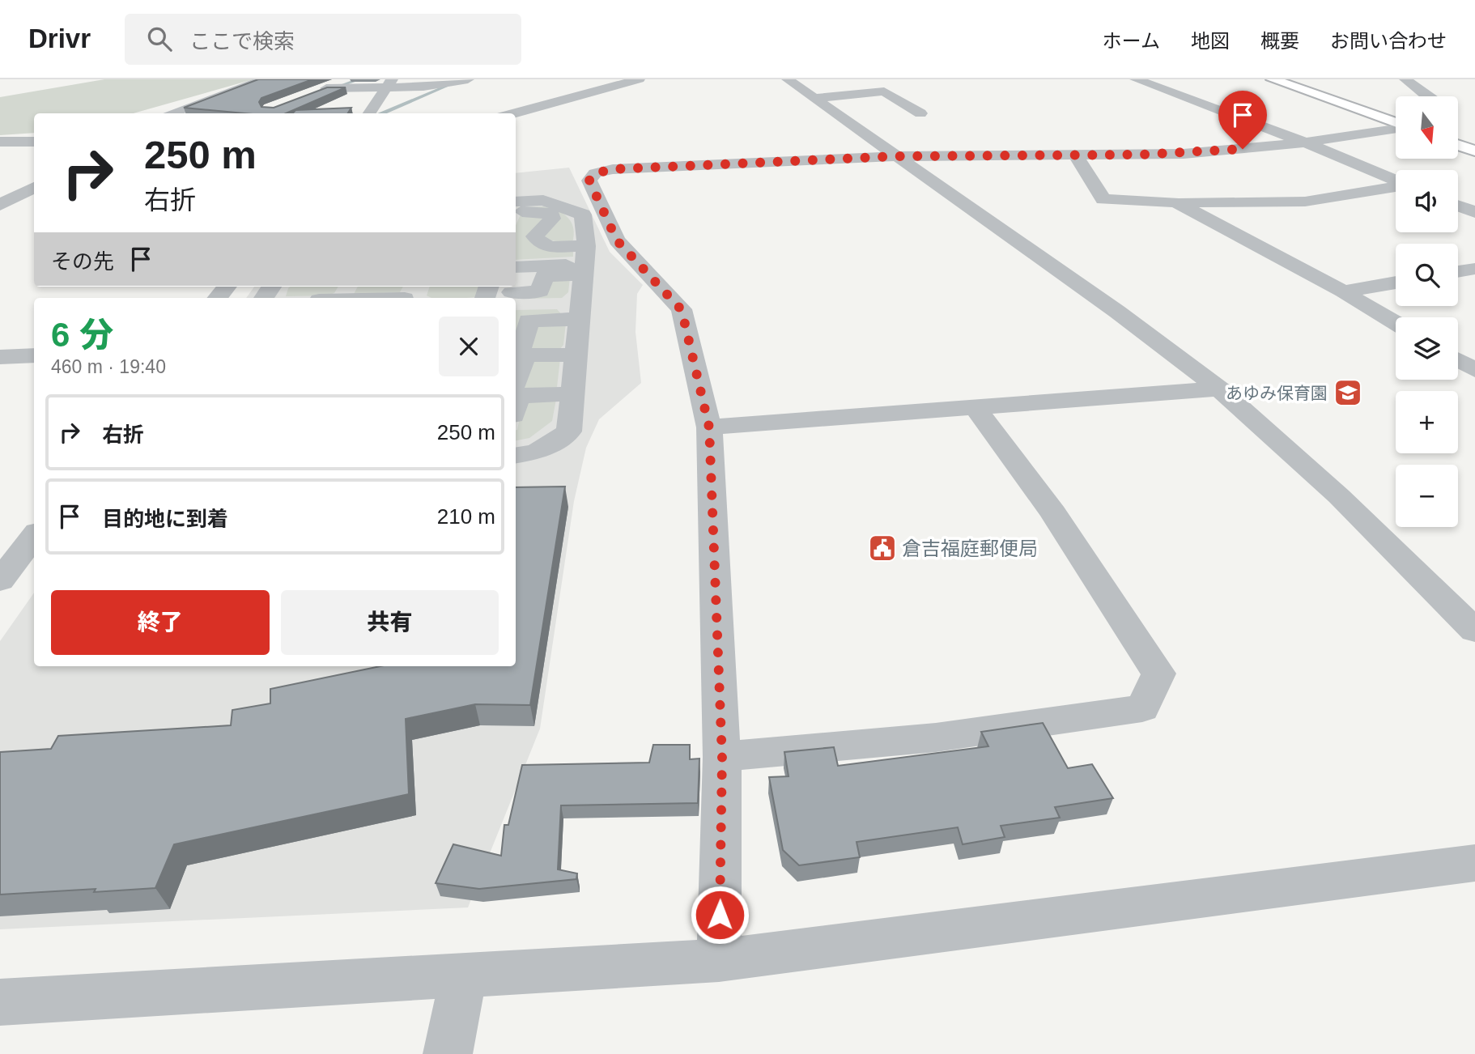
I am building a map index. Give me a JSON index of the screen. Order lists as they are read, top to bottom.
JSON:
{
  "places": {
    "school or university": ["あゆみ保育園"],
    "public building": ["倉吉福庭郵便局"]
  },
  "north": "bottom",
  "page": {
    "header": "Drivr",
    "search": "ここで検索",
    "nav": [
      "ホーム",
      "地図",
      "概要",
      "お問い合わせ"
    ],
    "map_buttons": ["+", "−"],
    "turn": ["250 m", "右折"],
    "then": "その先",
    "heading": ["6 分", "460 m · 19:40"],
    "list": [
      {
        "name": "右折",
        "value": "250 m"
      },
      {
        "name": "目的地に到着",
        "value": "210 m"
      }
    ],
    "buttons": ["終了", "共有"]
  }
}
